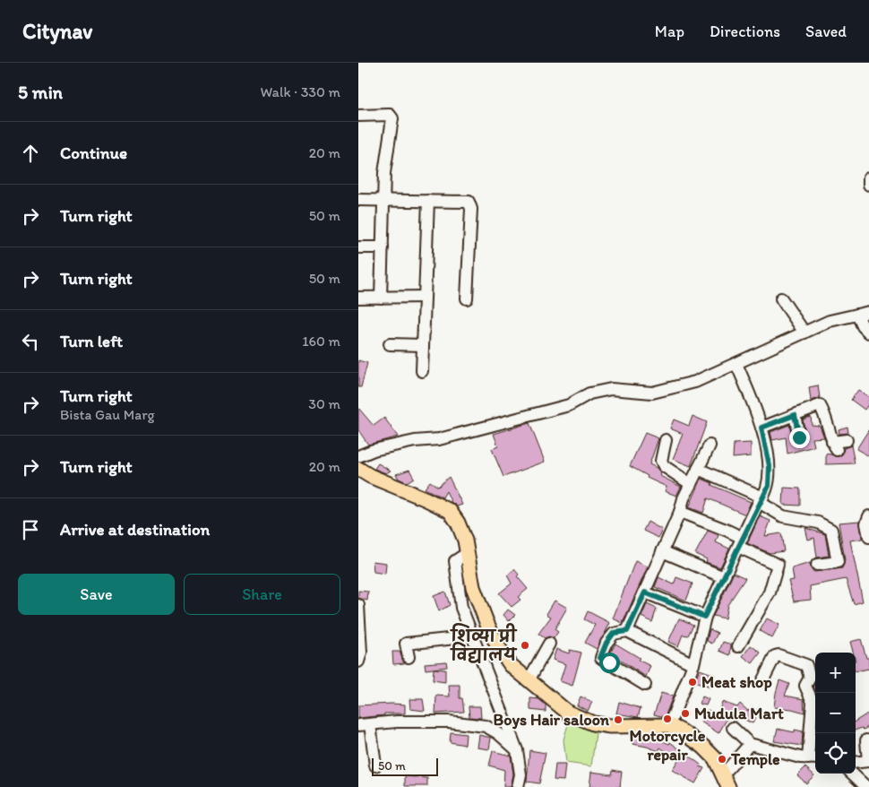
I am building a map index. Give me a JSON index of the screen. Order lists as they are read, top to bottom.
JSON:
{
  "places": [
    "शिव्या प्री विद्यालय",
    "Meat shop",
    "Mudula Mart",
    "Motorcycle repair",
    "Boys Hair saloon",
    "Temple"
  ],
  "scale_bar": "50 m",
  "page": {
    "header": "Citynav",
    "nav": ["Map", "Directions", "Saved"],
    "heading": ["5 min", "Walk · 330 m"],
    "list": [
      ["Continue", "20 m"],
      ["Turn right", "50 m"],
      ["Turn right", "50 m"],
      ["Turn left", "160 m"],
      ["Turn right", "Bista Gau Marg", "30 m"],
      ["Turn right", "20 m"],
      "Arrive at destination"
    ],
    "buttons": ["Save", "Share"],
    "map_buttons": ["+", "−"],
    "scale": "50 m"
  }
}
